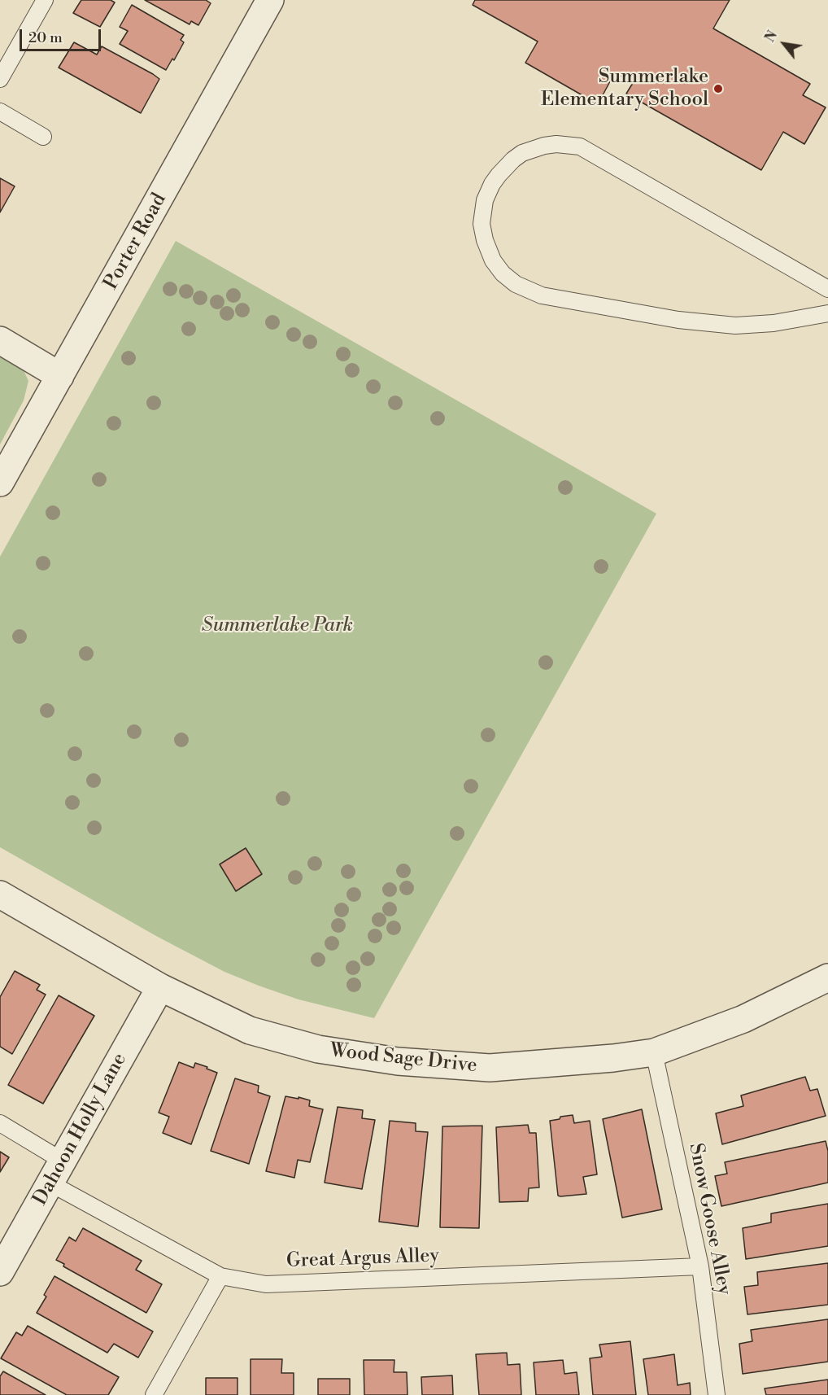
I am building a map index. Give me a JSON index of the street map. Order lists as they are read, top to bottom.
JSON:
{
  "streets": {
    "street": ["Porter Road", "Wood Sage Drive", "Dahoon Holly Lane"],
    "lane": ["Snow Goose Alley", "Great Argus Alley"]
  },
  "crossings": [
    ["Wood Sage Drive", "Dahoon Holly Lane"],
    ["Wood Sage Drive", "Snow Goose Alley"],
    ["Dahoon Holly Lane", "Great Argus Alley"],
    ["Snow Goose Alley", "Great Argus Alley"]
  ],
  "parks": ["Summerlake Park"],
  "places": ["Summerlake Elementary School"],
  "scale_bar": "20 m",
  "north": "top left"
}
